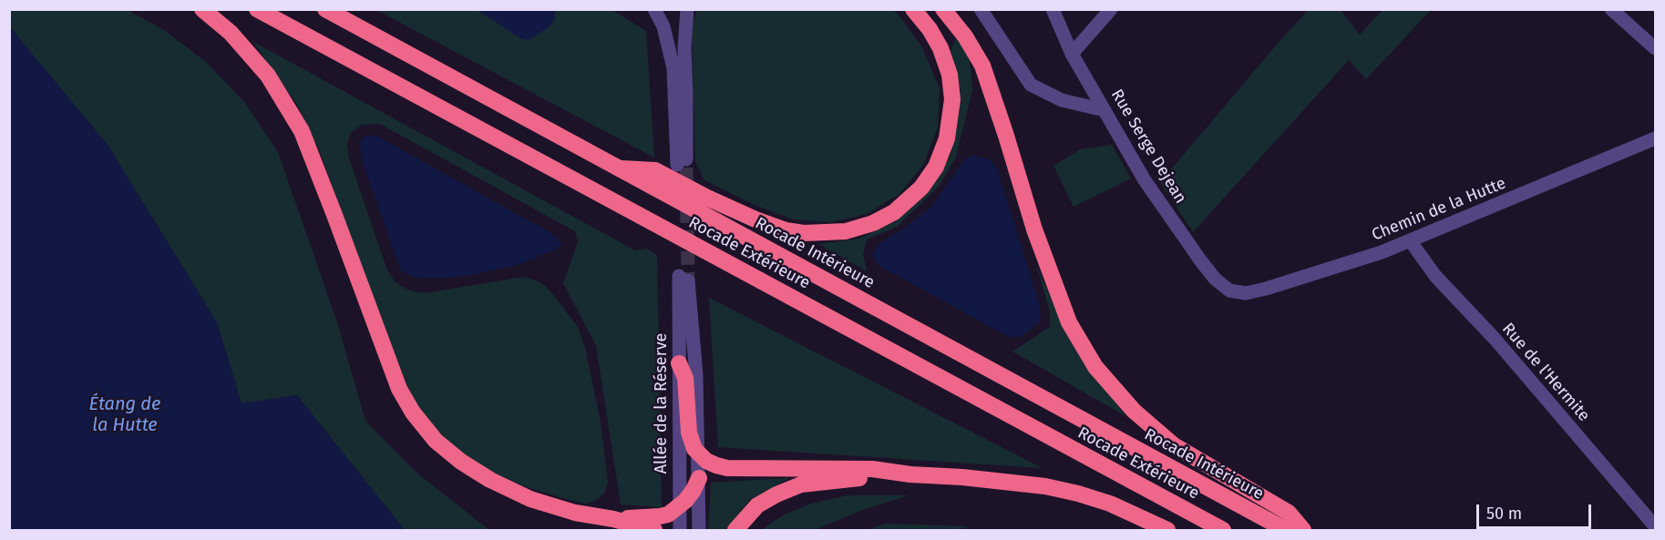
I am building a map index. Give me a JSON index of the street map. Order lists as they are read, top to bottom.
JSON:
{
  "streets": {
    "highway": ["Rocade Extérieure", "Rocade Intérieure"],
    "street": [
      "Rue Serge Dejean",
      "Chemin de la Hutte",
      "Rue de l'Hermite",
      "Allée de la Réserve"
    ]
  },
  "crossings": [
    ["Rue Serge Dejean", "Chemin de la Hutte"],
    ["Chemin de la Hutte", "Rue de l'Hermite"]
  ],
  "water": ["Étang de la Hutte"],
  "scale_bar": "50 m"
}
